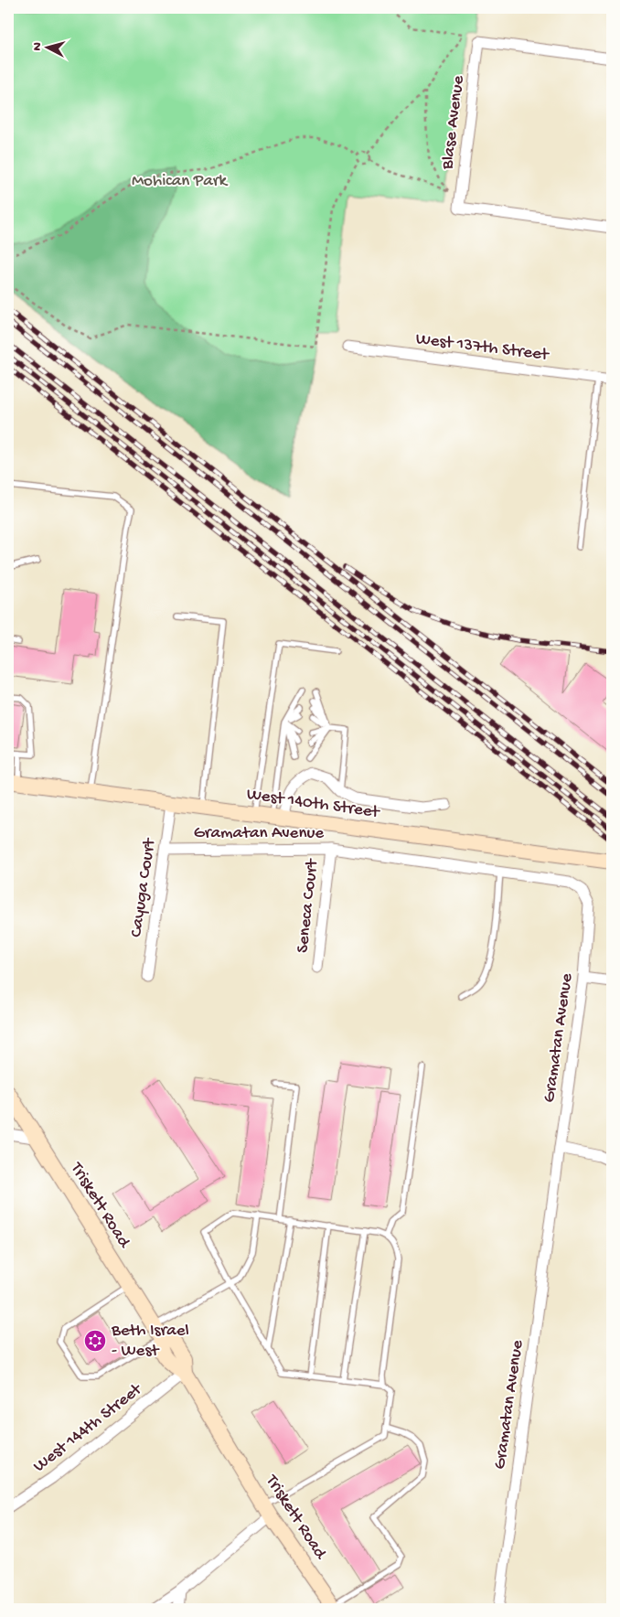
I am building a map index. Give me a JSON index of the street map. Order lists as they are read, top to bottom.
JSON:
{
  "streets": {
    "main road": ["West 140th Street", "Triskett Road"],
    "street": [
      "Blase Avenue",
      "West 137th Street",
      "Gramatan Avenue",
      "Cayuga Court",
      "Seneca Court",
      "West 144th Street"
    ]
  },
  "crossings": [
    ["West 140th Street", "Cayuga Court"],
    ["Gramatan Avenue", "Cayuga Court"],
    ["Gramatan Avenue", "Seneca Court"],
    ["Triskett Road", "West 144th Street"]
  ],
  "parks": ["Mohican Park"],
  "places": {
    "synagogue": ["Beth Israel - West"]
  },
  "north": "left"
}
